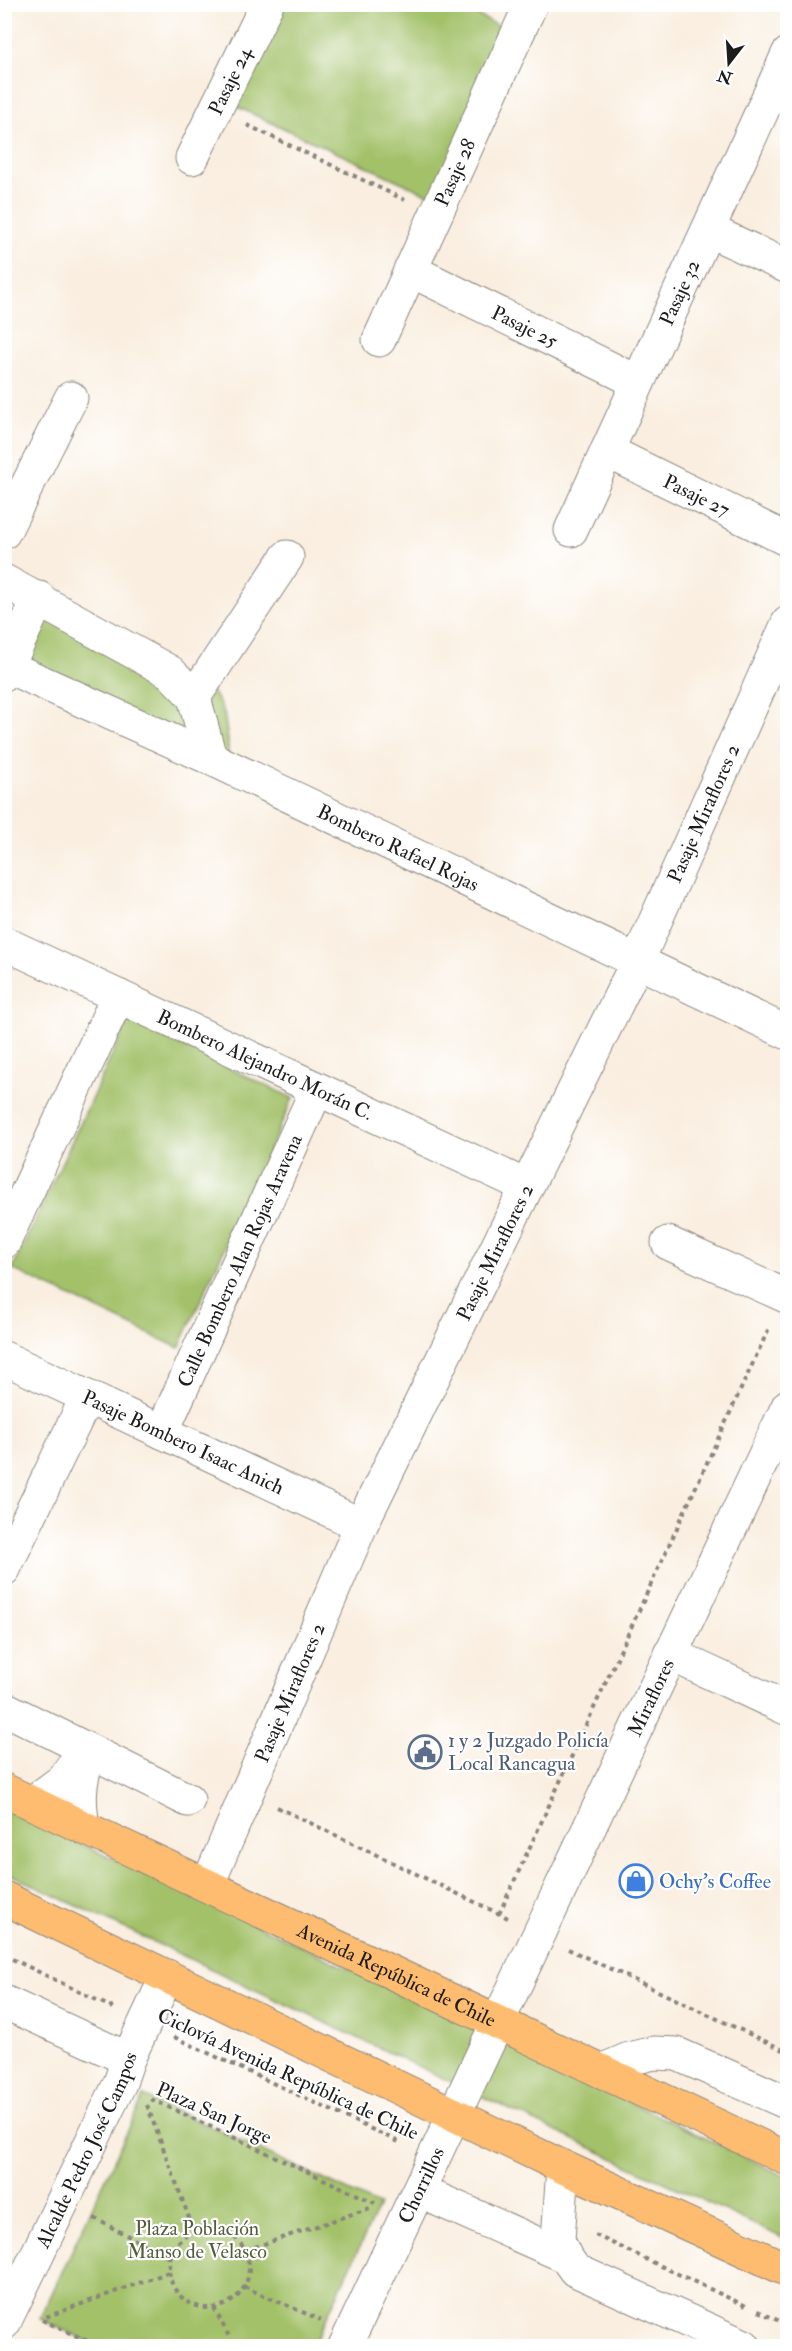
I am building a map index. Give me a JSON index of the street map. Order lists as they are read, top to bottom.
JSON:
{
  "streets": {
    "main road": ["Avenida República de Chile"],
    "street": [
      "Pasaje 24",
      "Pasaje 28",
      "Pasaje 32",
      "Pasaje 25",
      "Pasaje 27",
      "Pasaje Miraflores 2",
      "Bombero Rafael Rojas",
      "Bombero Alejandro Morán C.",
      "Calle Bombero Alan Rojas Aravena",
      "Pasaje Bombero Isaac Anich",
      "Miraflores",
      "Alcalde Pedro José Campos",
      "Chorrillos"
    ],
    "path": ["Ciclovía Avenida República de Chile", "Plaza San Jorge"]
  },
  "crossings": [
    ["Pasaje 28", "Pasaje 25"],
    ["Pasaje 32", "Pasaje 25"],
    ["Pasaje 32", "Pasaje 27"],
    ["Pasaje Miraflores 2", "Bombero Rafael Rojas"],
    ["Pasaje Miraflores 2", "Bombero Alejandro Morán C."],
    ["Pasaje Miraflores 2", "Pasaje Bombero Isaac Anich"],
    ["Pasaje Miraflores 2", "Avenida República de Chile"],
    ["Bombero Alejandro Morán C.", "Calle Bombero Alan Rojas Aravena"],
    ["Calle Bombero Alan Rojas Aravena", "Pasaje Bombero Isaac Anich"],
    ["Miraflores", "Avenida República de Chile"],
    ["Miraflores", "Chorrillos"],
    ["Avenida República de Chile", "Chorrillos"],
    ["Ciclovía Avenida República de Chile", "Alcalde Pedro José Campos"],
    ["Ciclovía Avenida República de Chile", "Chorrillos"]
  ],
  "parks": ["Plaza Población Manso de Velasco"],
  "places": {
    "public building": ["1 y 2 Juzgado Policía Local Rancagua"],
    "shop": ["Ochy's Coffee"]
  },
  "north": "bottom"
}
